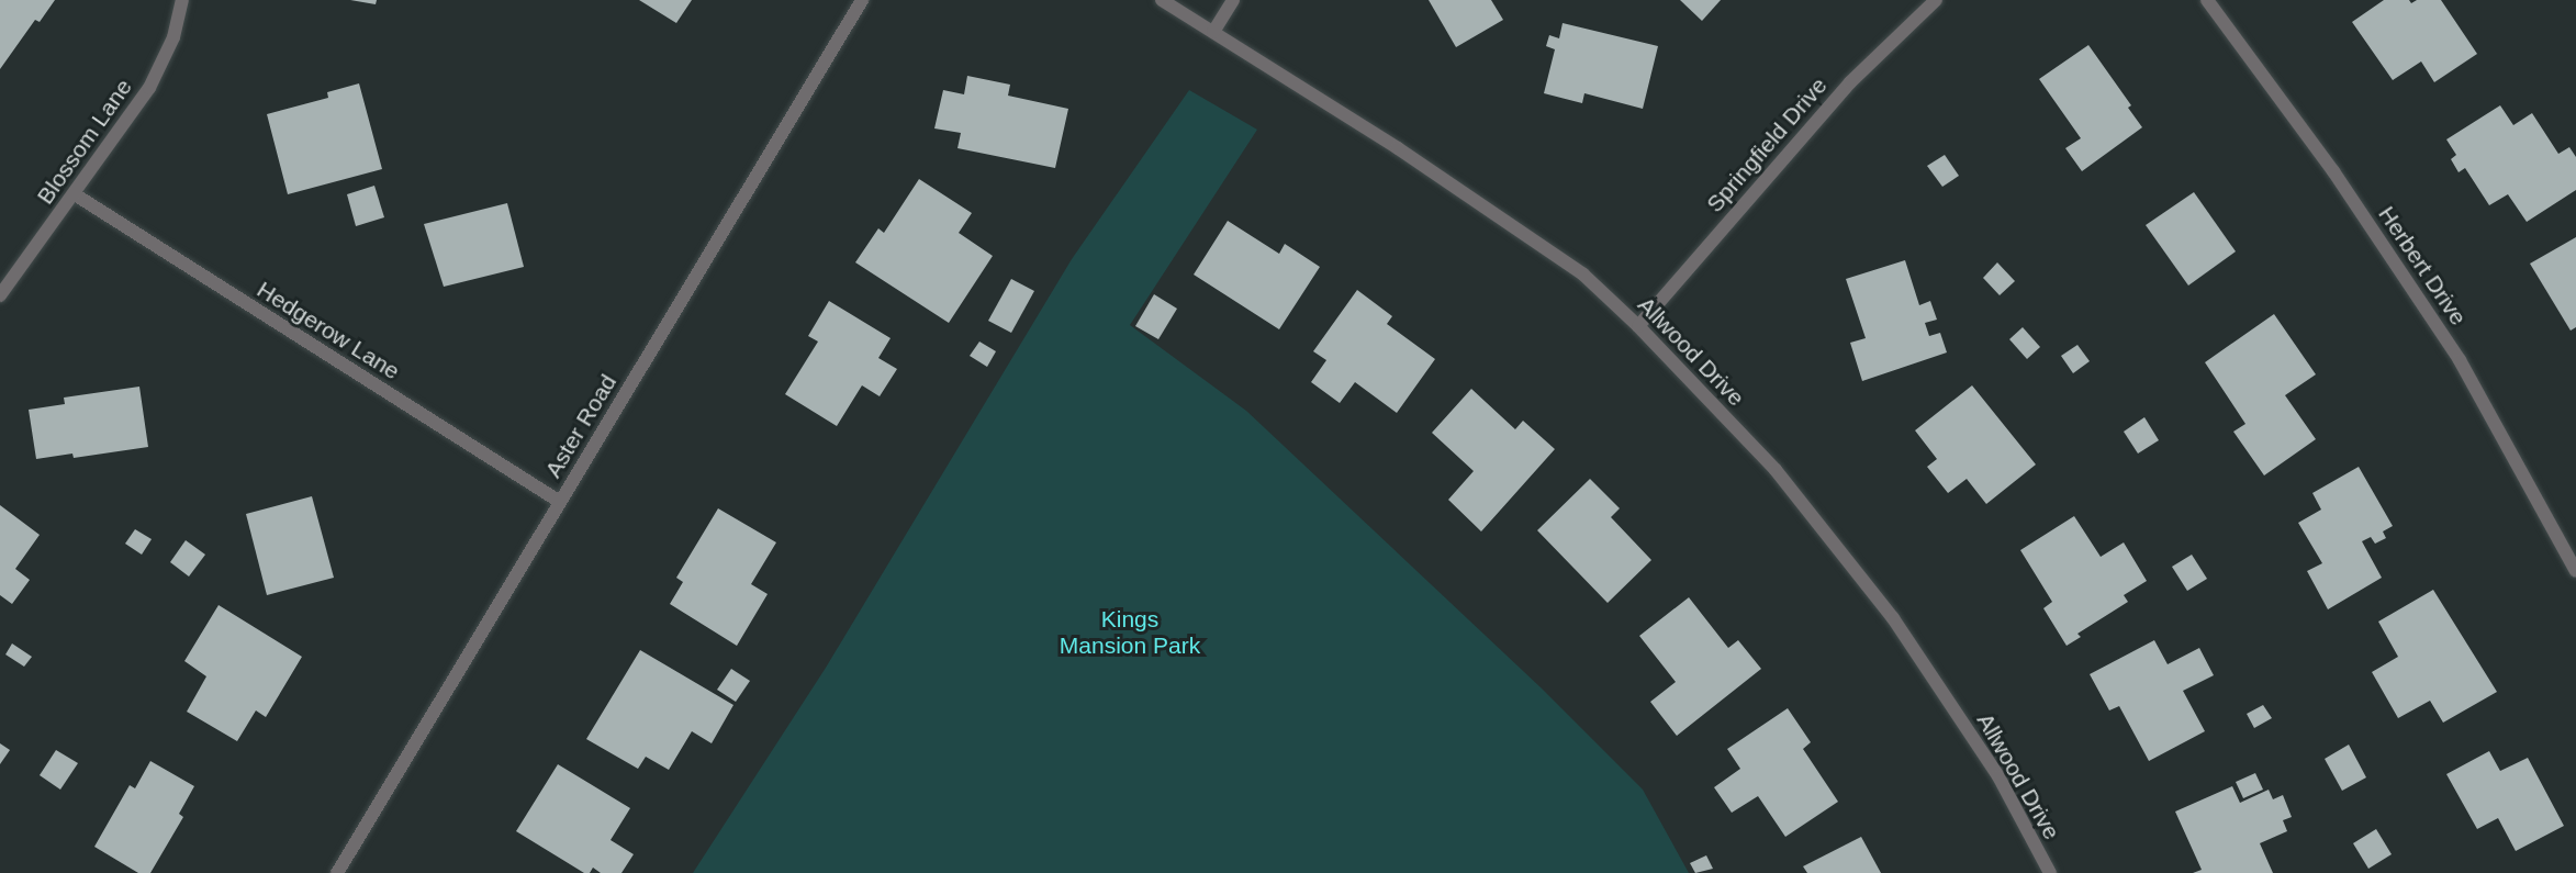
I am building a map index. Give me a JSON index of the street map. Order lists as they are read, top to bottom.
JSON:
{
  "streets": {
    "street": [
      "Blossom Lane",
      "Springfield Drive",
      "Herbert Drive",
      "Hedgerow Lane",
      "Allwood Drive",
      "Aster Road"
    ]
  },
  "crossings": [
    ["Blossom Lane", "Hedgerow Lane"],
    ["Springfield Drive", "Allwood Drive"],
    ["Hedgerow Lane", "Aster Road"]
  ],
  "parks": ["Kings Mansion Park"]
}
